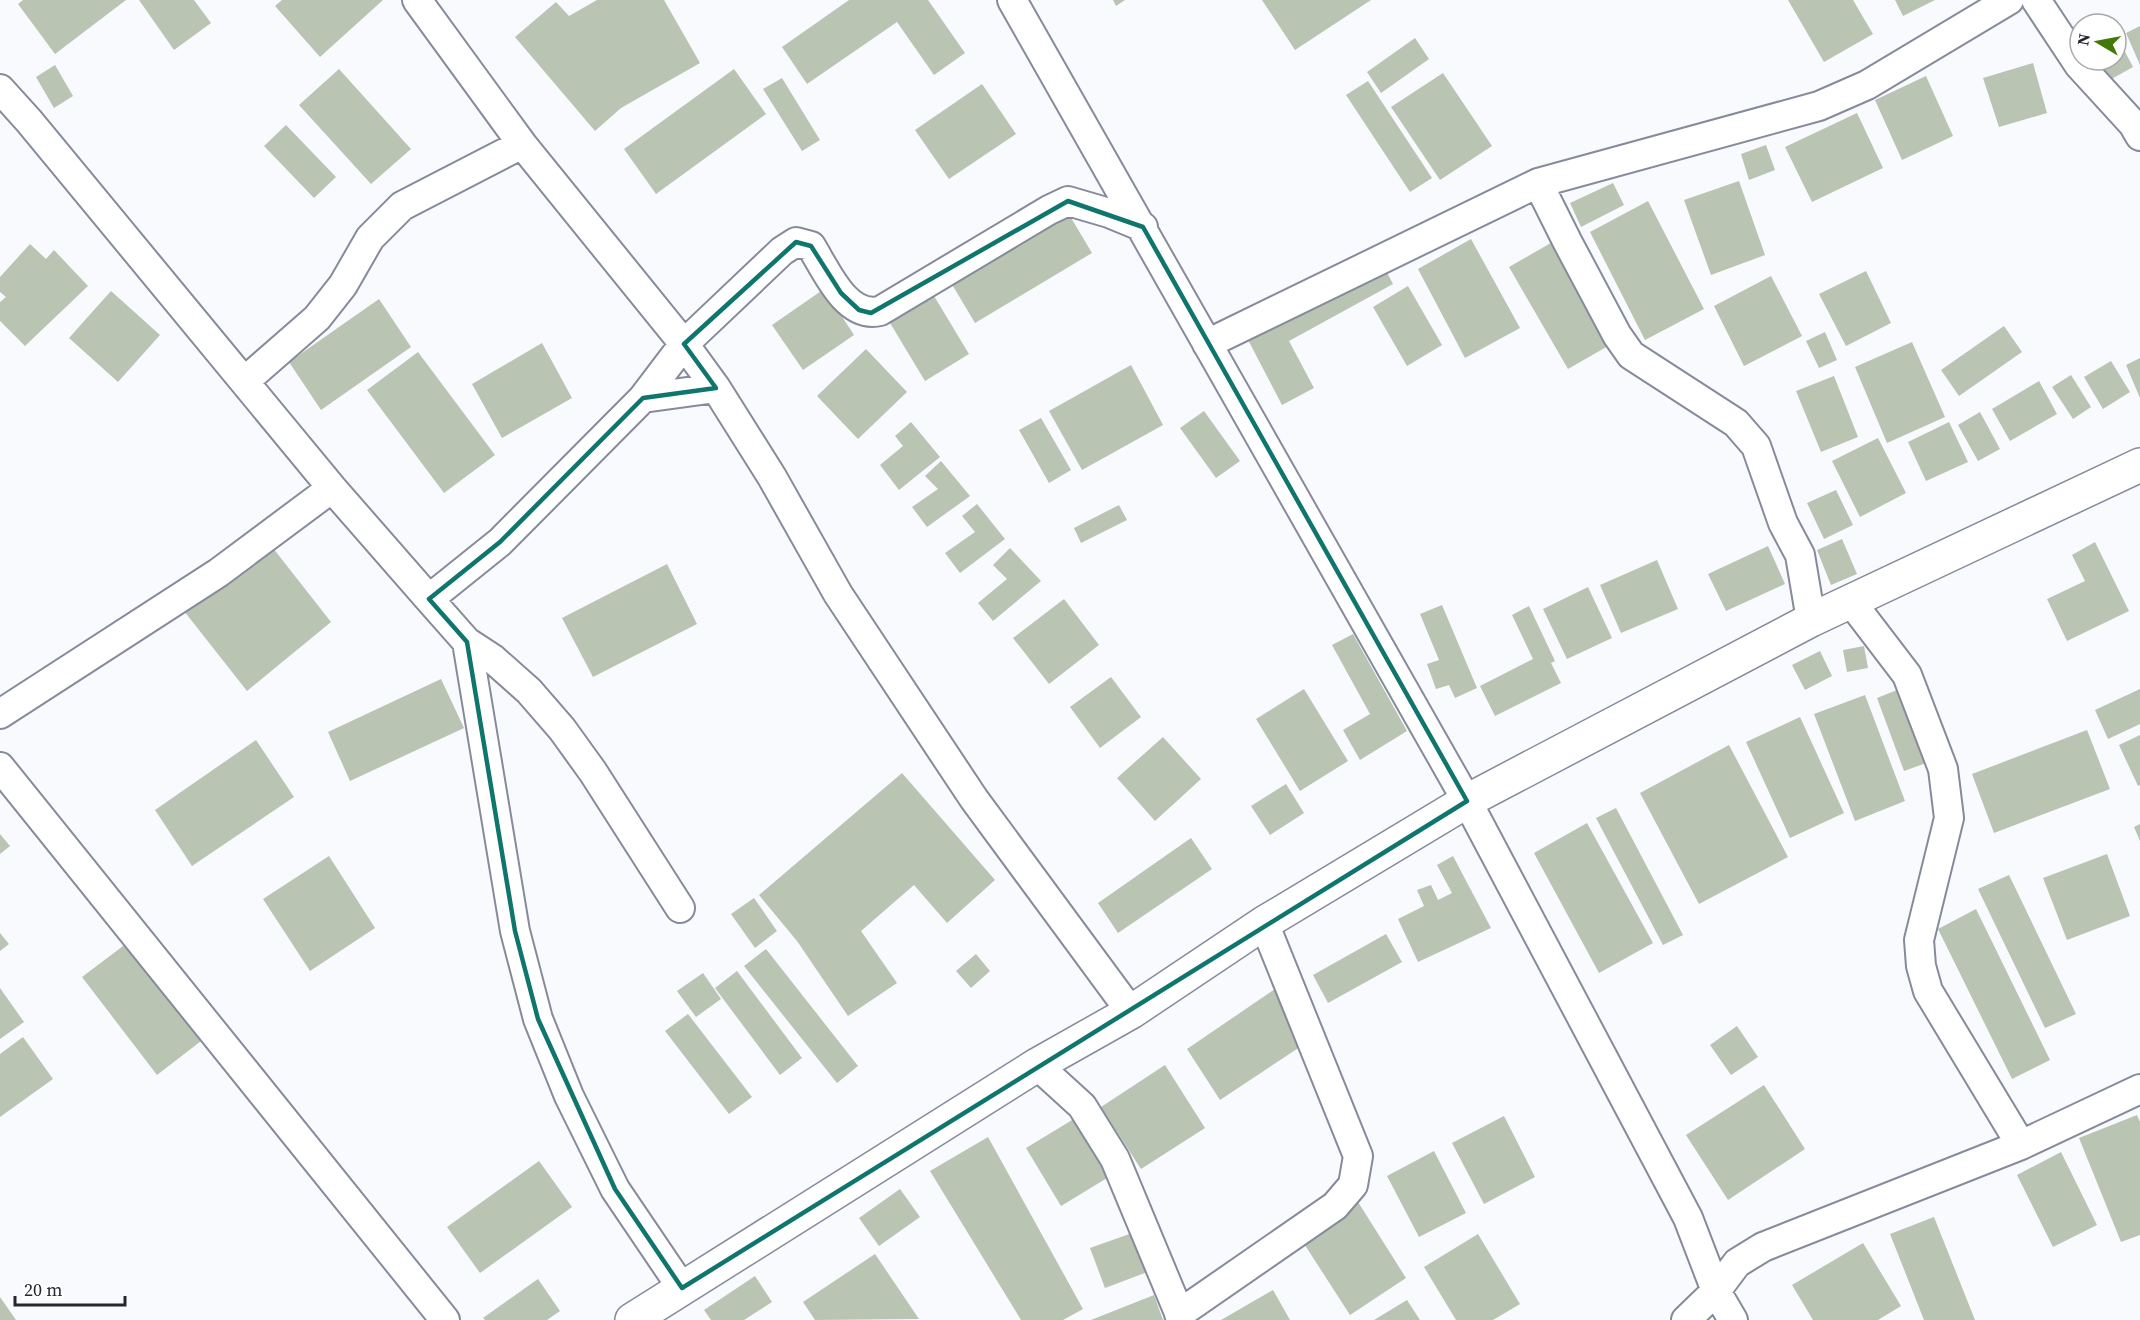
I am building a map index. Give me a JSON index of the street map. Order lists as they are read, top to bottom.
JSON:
{
  "scale_bar": "20 m",
  "north": "left"
}
